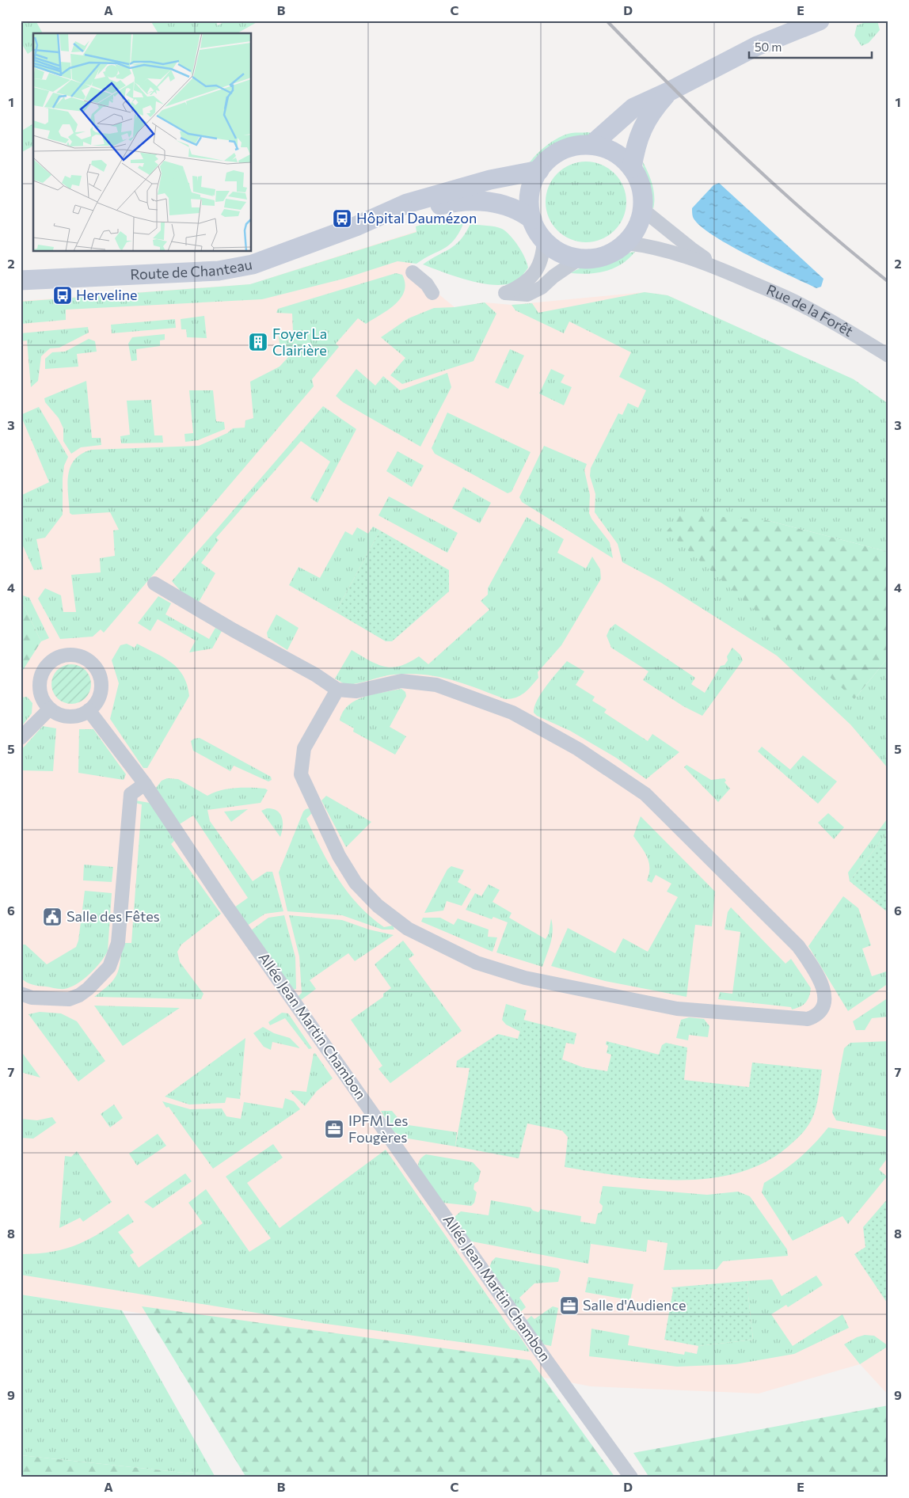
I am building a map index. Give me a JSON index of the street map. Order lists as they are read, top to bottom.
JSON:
{
  "streets": {
    "main road": ["Route de Chanteau"],
    "street": ["Rue de la Forêt", "Allée Jean Martin Chambon"]
  },
  "crossings": [
    ["Route de Chanteau", "Rue de la Forêt"]
  ],
  "places": {
    "bus stop": ["Hôpital Daumézon", "Herveline"],
    "building": ["Foyer La Clairière"],
    "public building": ["Salle des Fêtes"],
    "office": ["IPFM Les Fougères", "Salle d'Audience"]
  },
  "scale_bar": "50 m",
  "grid": {
    "columns": [
      "A",
      "B",
      "C",
      "D",
      "E"
    ],
    "rows": [
      "1",
      "2",
      "3",
      "4",
      "5",
      "6",
      "7",
      "8",
      "9"
    ]
  }
}
